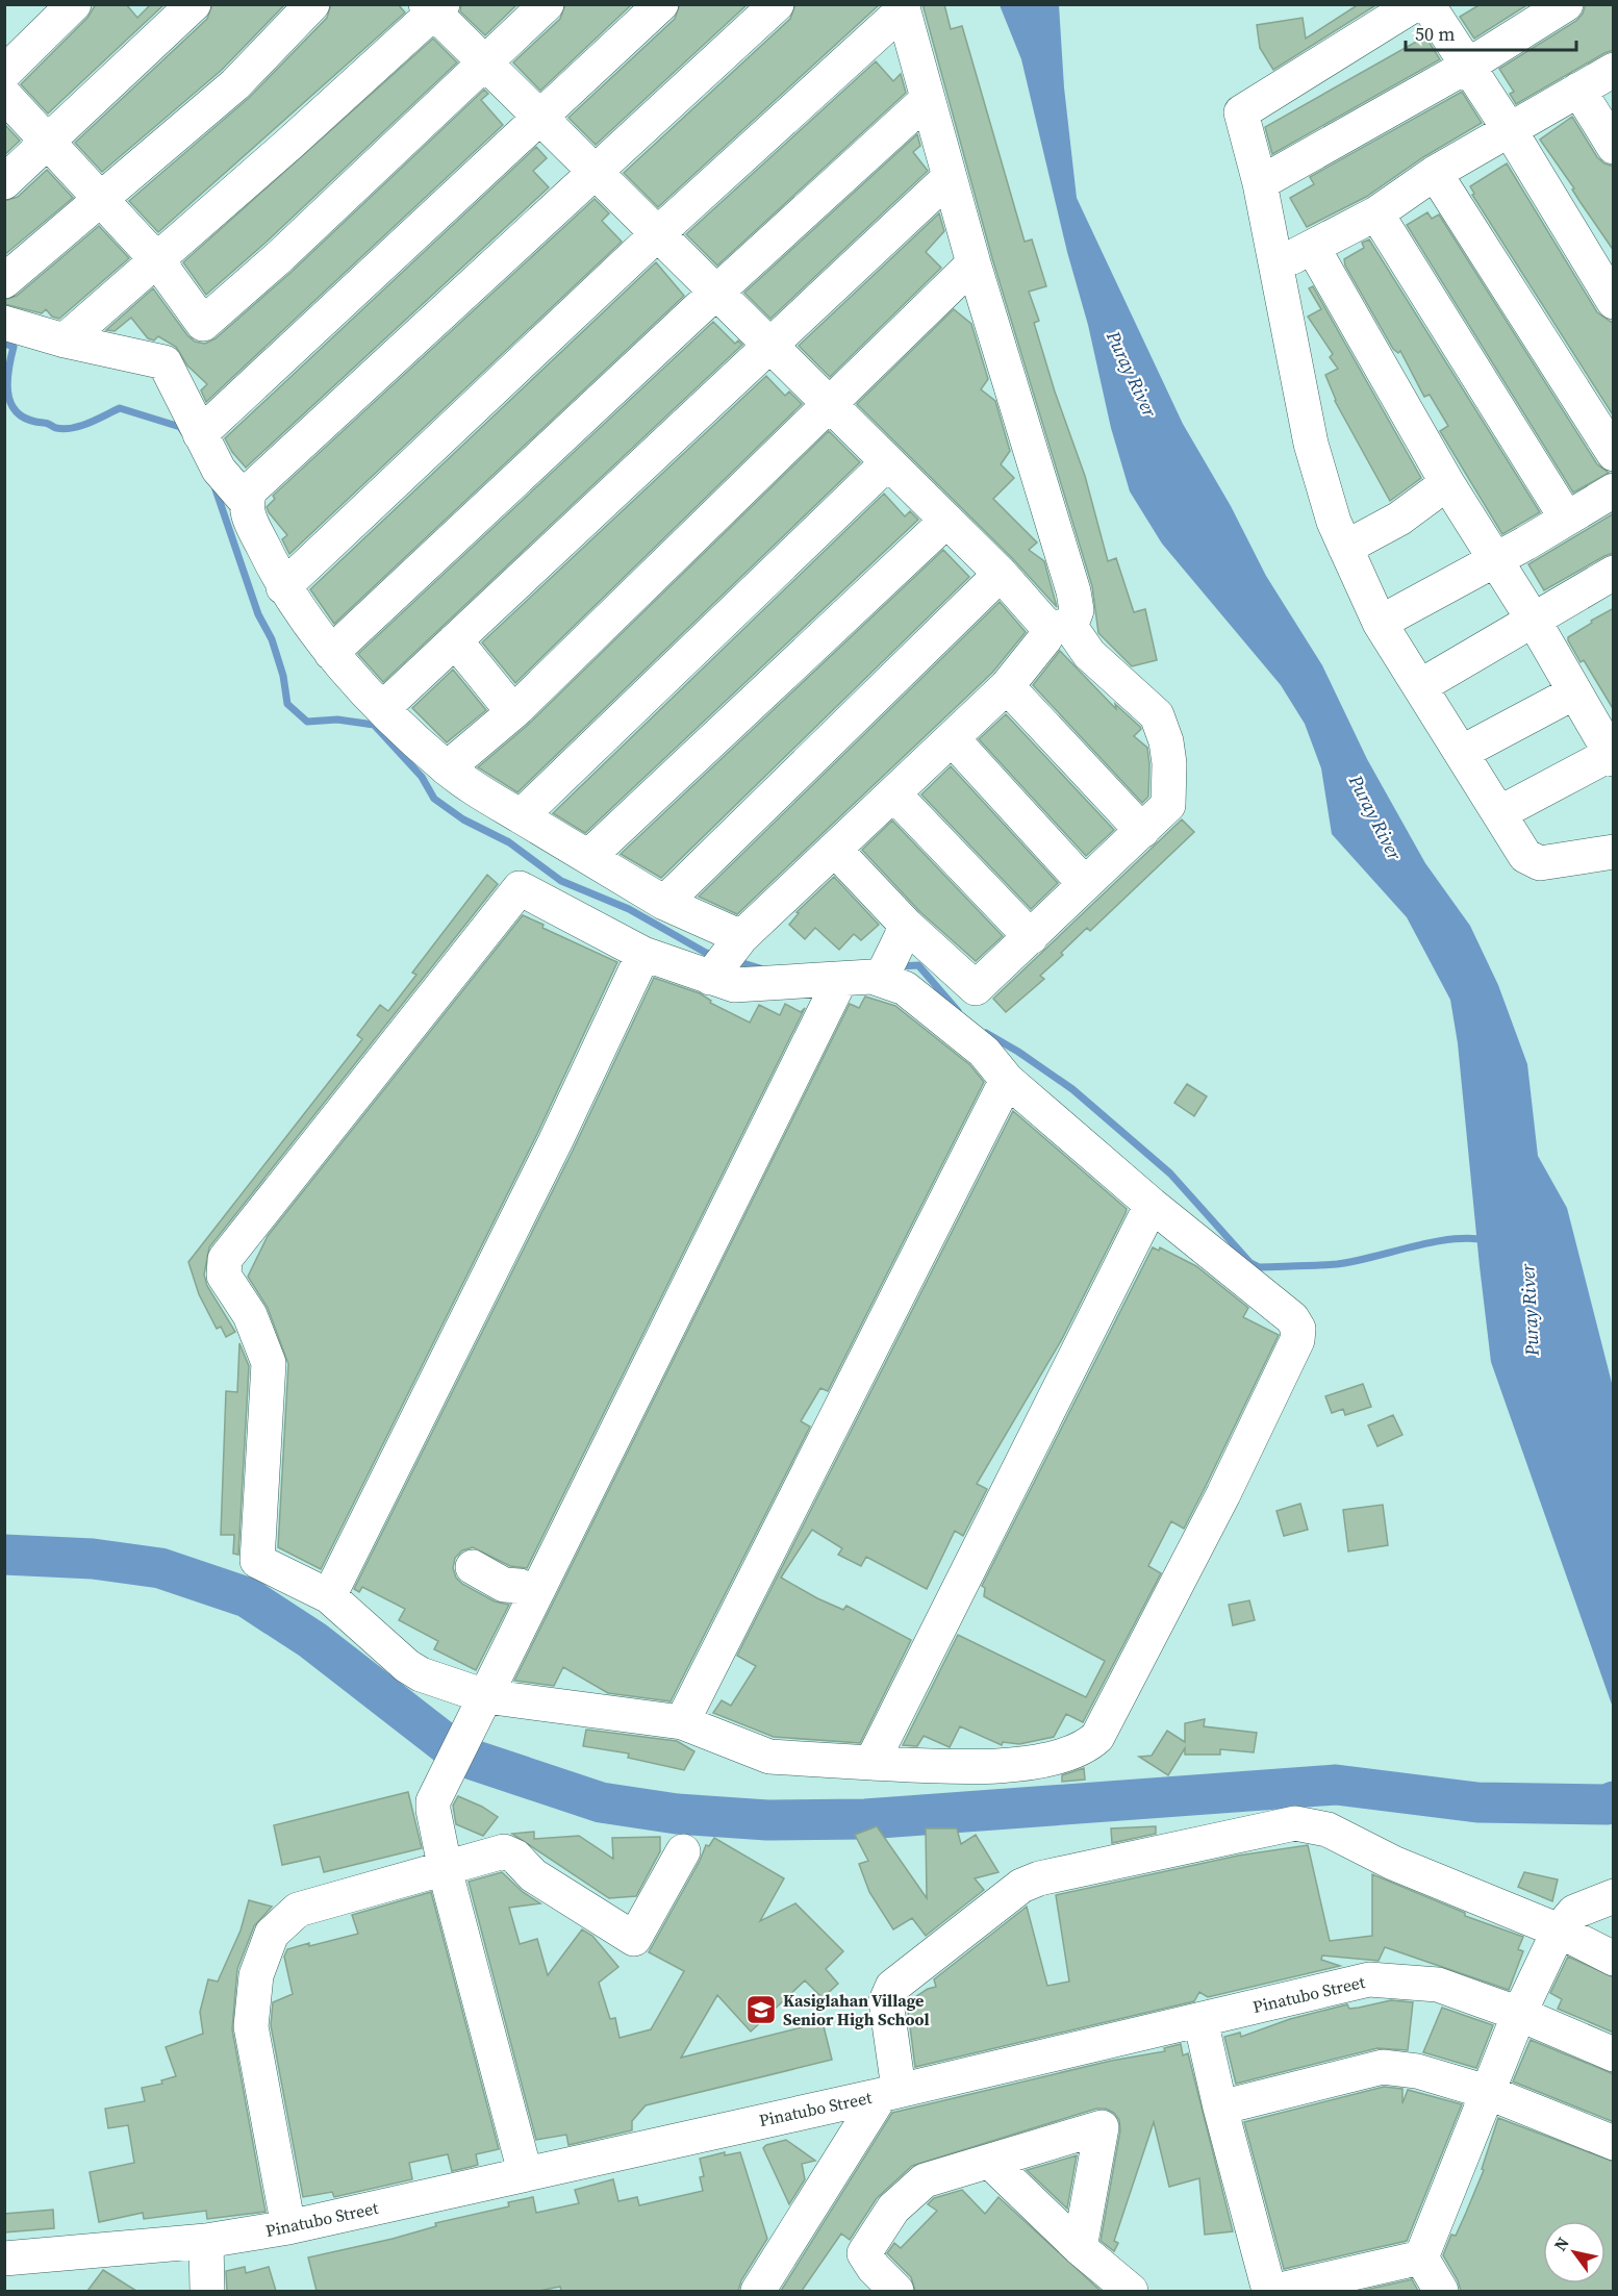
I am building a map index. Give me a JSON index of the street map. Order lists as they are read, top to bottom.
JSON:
{
  "streets": {
    "street": ["Pinatubo Street"]
  },
  "water": ["Puray River"],
  "places": {
    "school or university": ["Kasiglahan Village Senior High School"]
  },
  "scale_bar": "50 m",
  "north": "top left"
}
